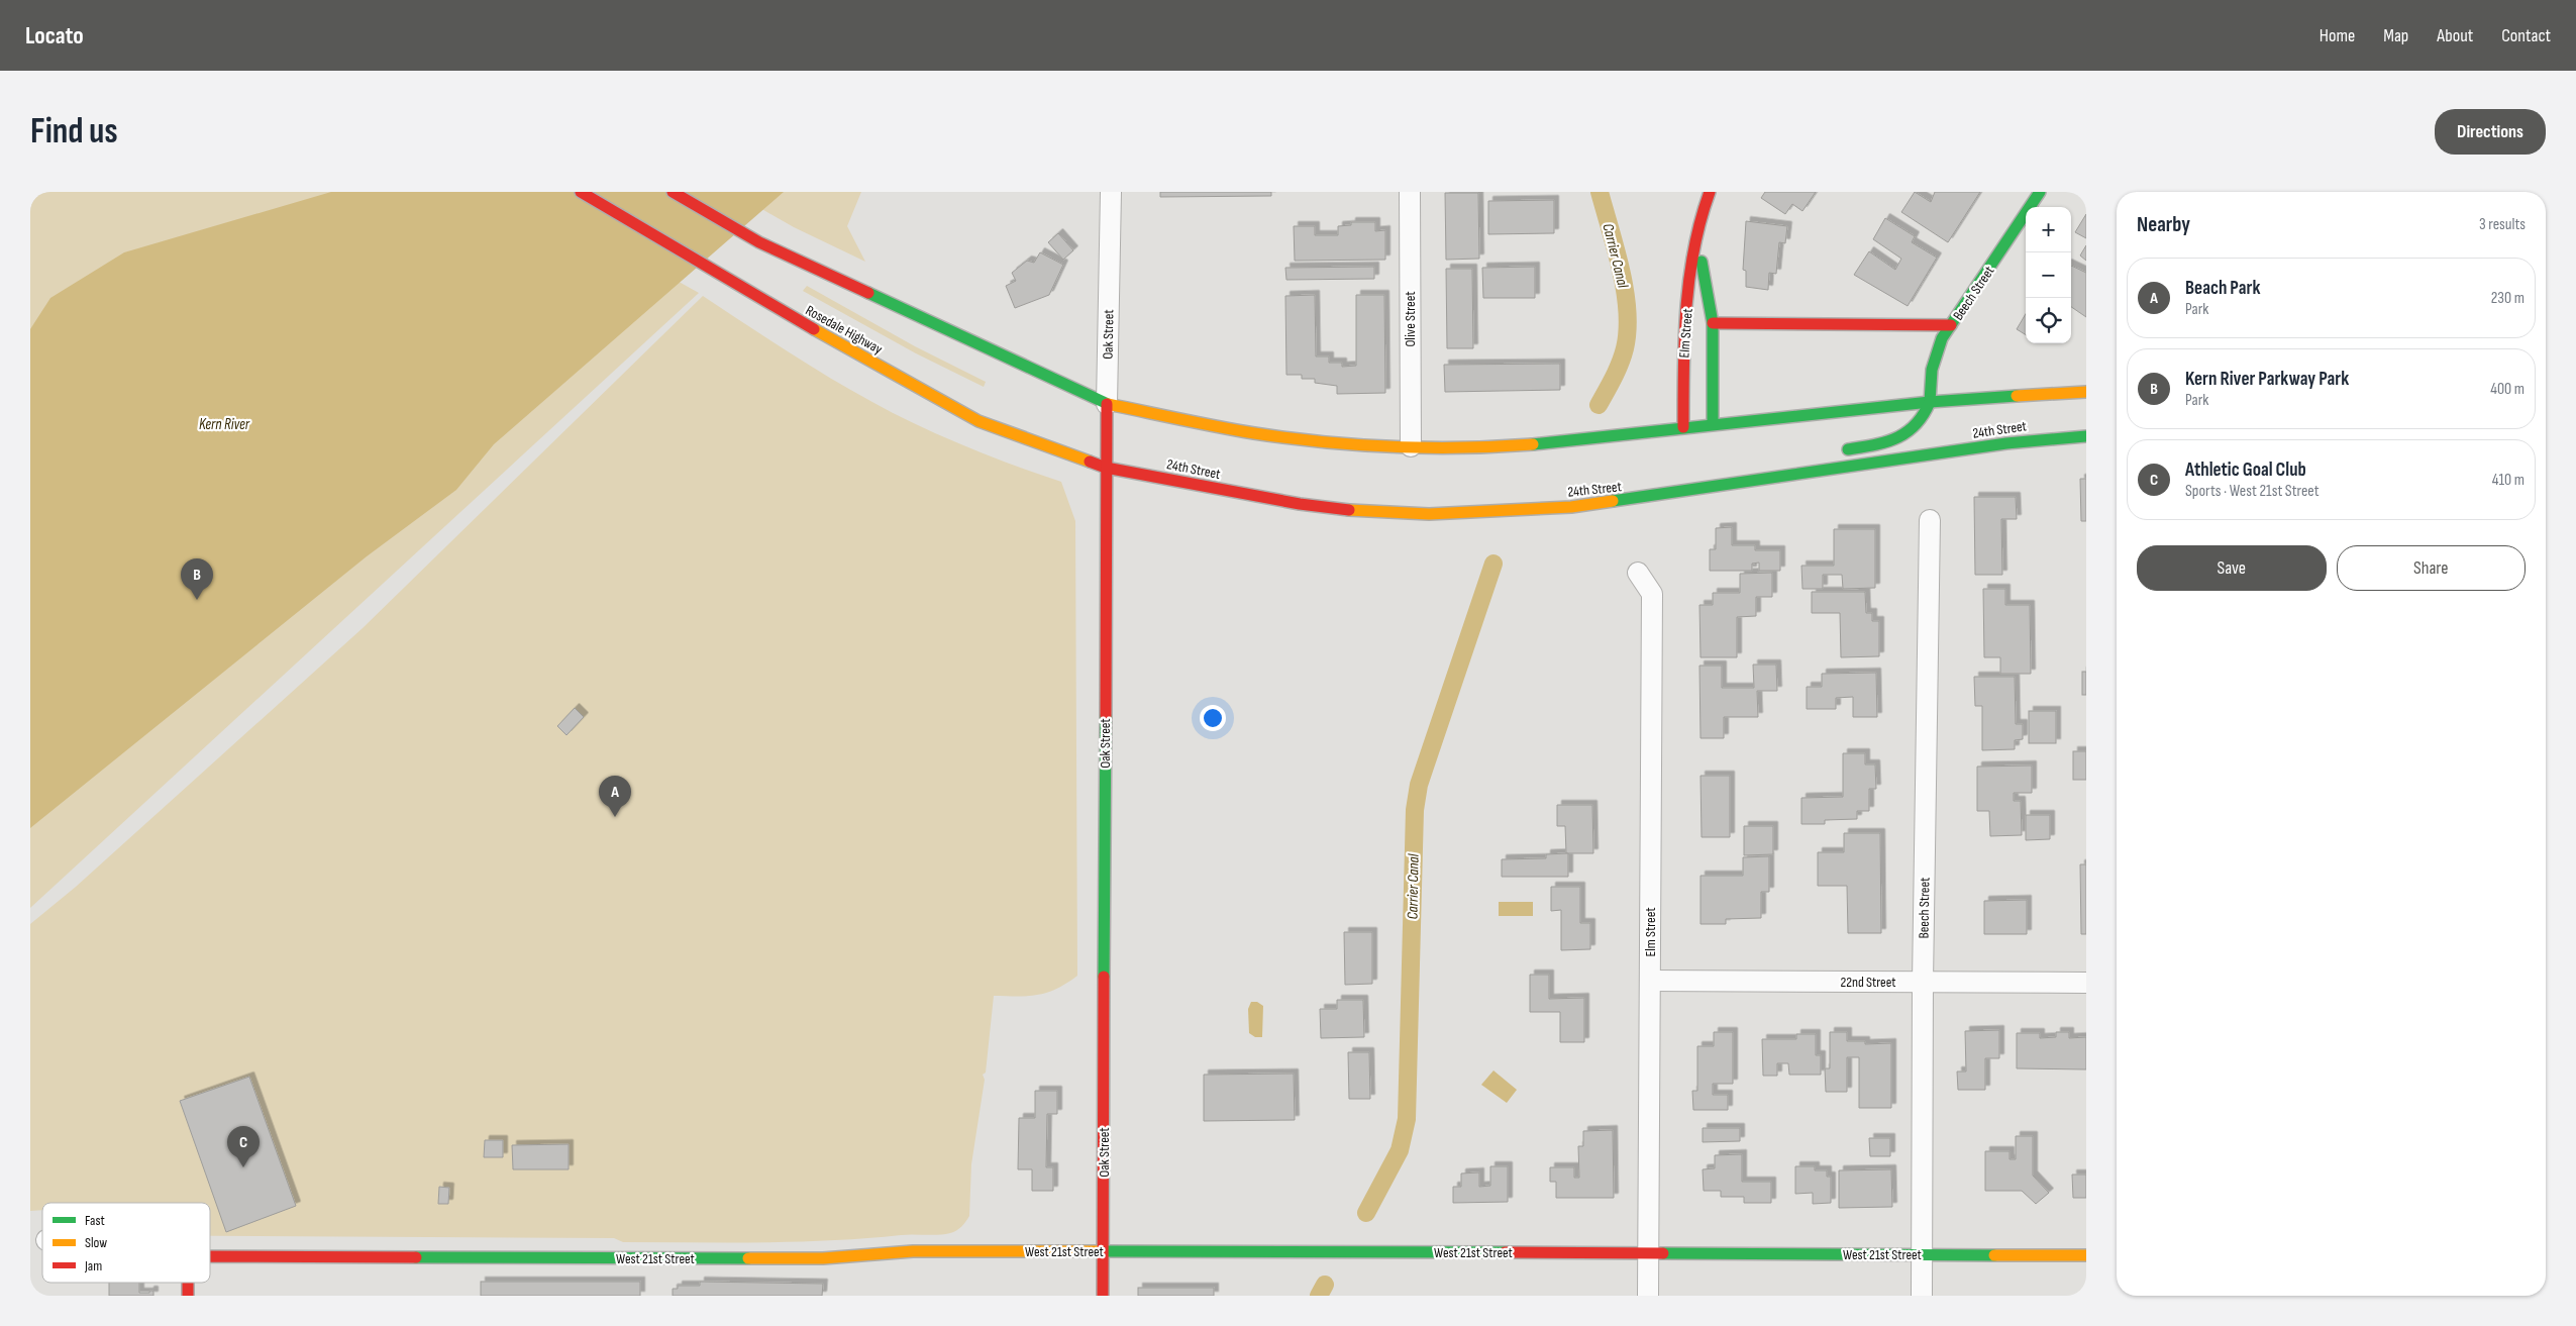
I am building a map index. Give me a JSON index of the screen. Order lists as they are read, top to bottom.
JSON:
{
  "streets": {
    "main road": [
      "Beech Street",
      "Rosedale Highway",
      "Elm Street",
      "Oak Street",
      "24th Street",
      "West 21st Street"
    ],
    "street": ["Olive Street", "22nd Street"]
  },
  "crossings": [
    ["Beech Street", "22nd Street"],
    ["Beech Street", "West 21st Street"],
    ["Rosedale Highway", "Oak Street"],
    ["Rosedale Highway", "24th Street"],
    ["Elm Street", "22nd Street"],
    ["Elm Street", "West 21st Street"],
    ["Oak Street", "24th Street"],
    ["Oak Street", "West 21st Street"]
  ],
  "water": ["Carrier Canal", "Kern River"],
  "legend": ["Fast", "Slow", "Jam"],
  "page": {
    "header": "Locato",
    "nav": [
      "Home",
      "Map",
      "About",
      "Contact"
    ],
    "buttons": [
      "Directions",
      ["Save", "Share"]
    ],
    "title": "Find us",
    "heading": ["Nearby", "3 results"],
    "map_buttons": ["+", "−"],
    "list": [
      {
        "mark": "A",
        "name": "Beach Park",
        "note": "Park",
        "value": "230 m"
      },
      {
        "mark": "B",
        "name": "Kern River Parkway Park",
        "note": "Park",
        "value": "400 m"
      },
      {
        "mark": "C",
        "name": "Athletic Goal Club",
        "note": "Sports · West 21st Street",
        "value": "410 m"
      }
    ],
    "pins": ["B", "A", "C"]
  }
}
